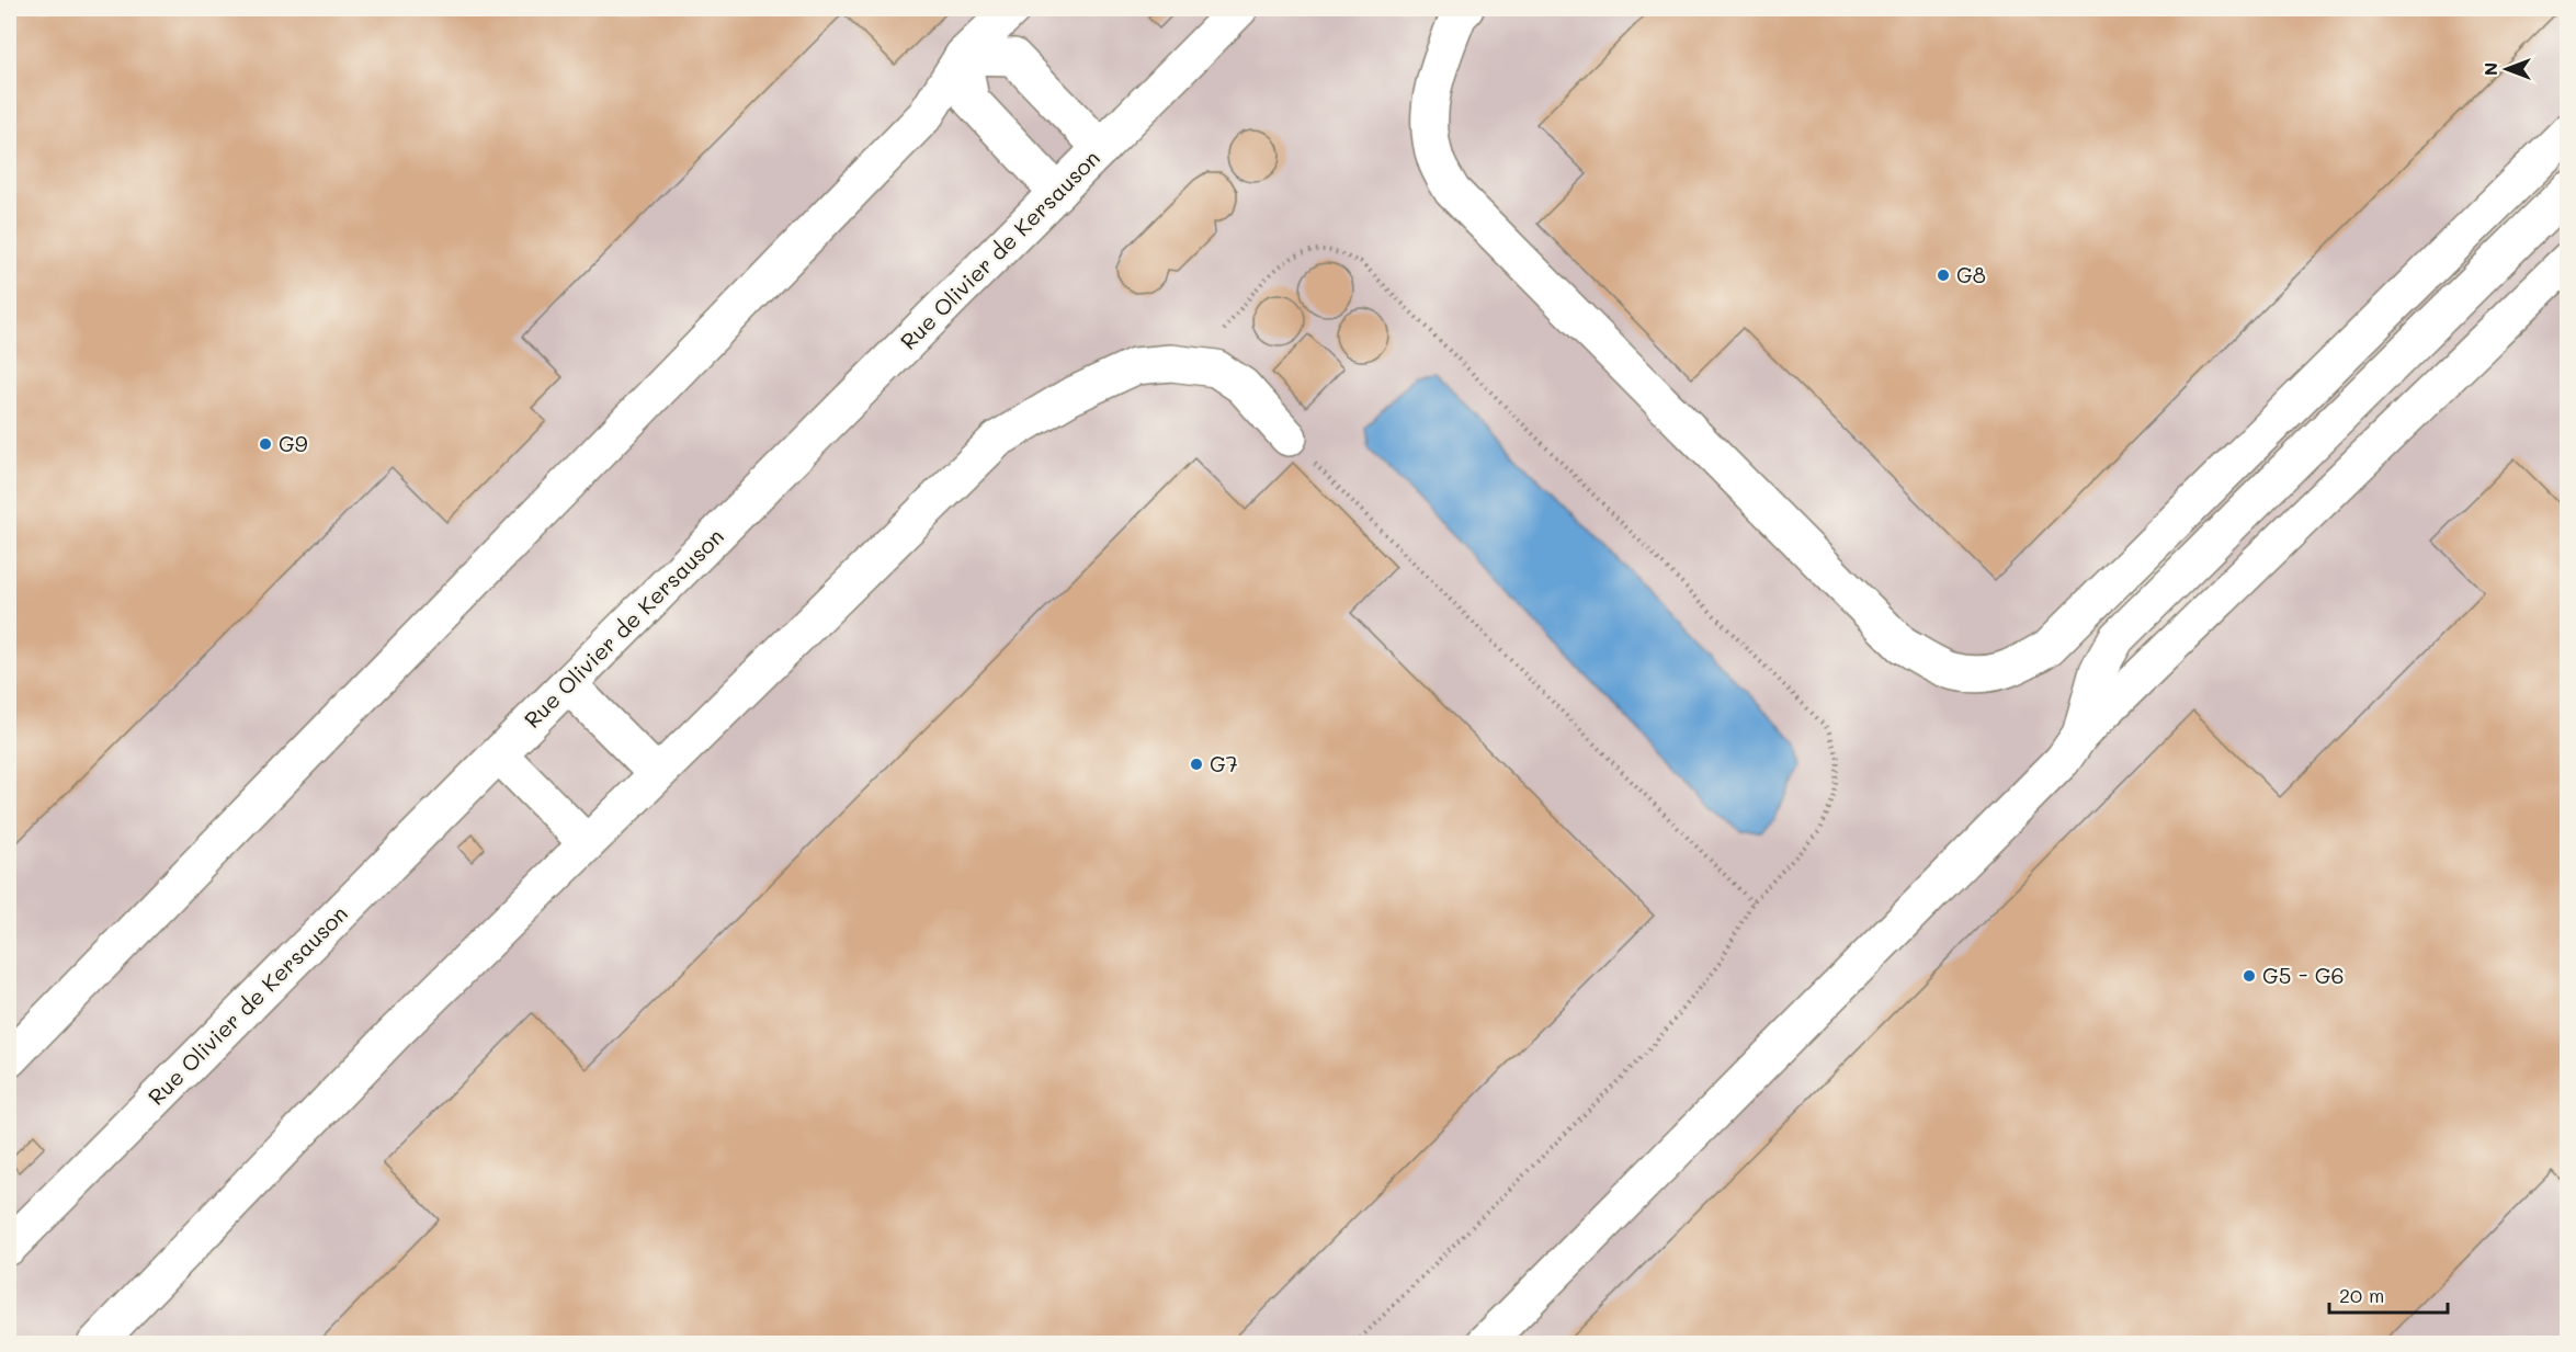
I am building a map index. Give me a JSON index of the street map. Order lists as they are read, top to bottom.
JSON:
{
  "streets": {
    "street": ["Rue Olivier de Kersauson"]
  },
  "places": [
    "G8",
    "G9",
    "G7",
    "G5 - G6"
  ],
  "scale_bar": "20 m",
  "north": "left"
}
